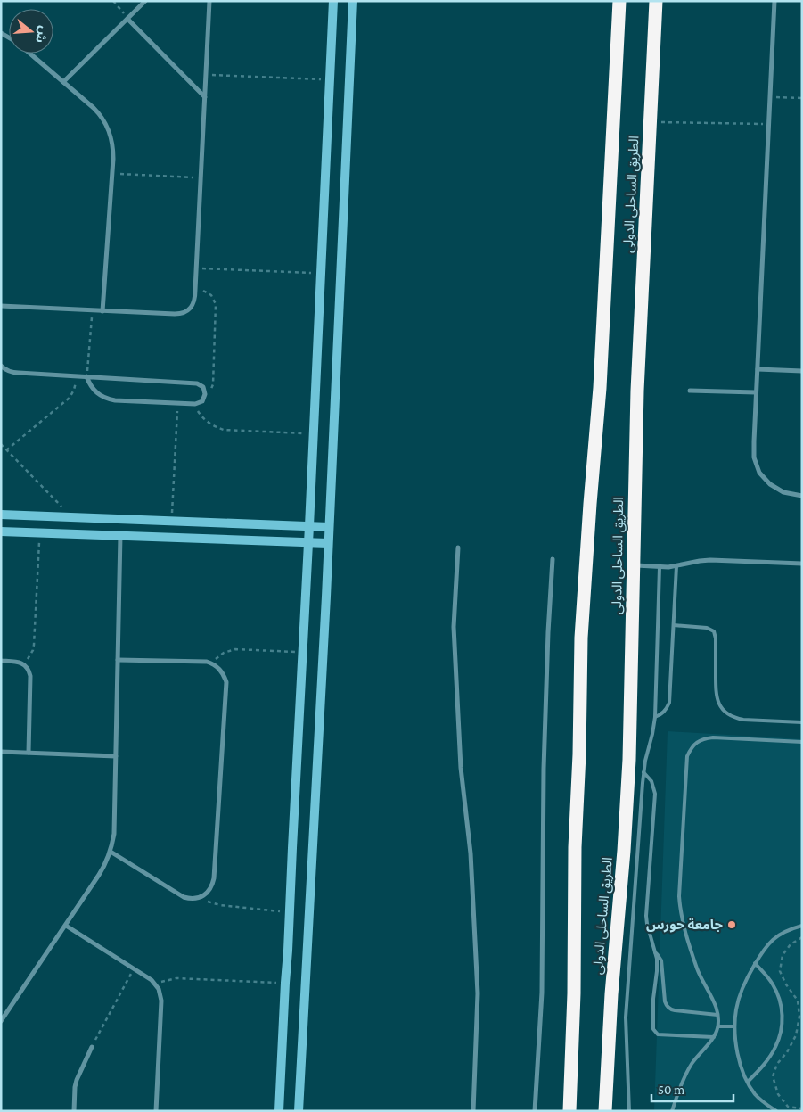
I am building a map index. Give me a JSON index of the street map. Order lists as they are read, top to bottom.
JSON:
{
  "streets": {
    "highway": ["الطريق الساحلى الدولى"]
  },
  "places": ["جامعة حورس"],
  "scale_bar": "50 m",
  "north": "right"
}
